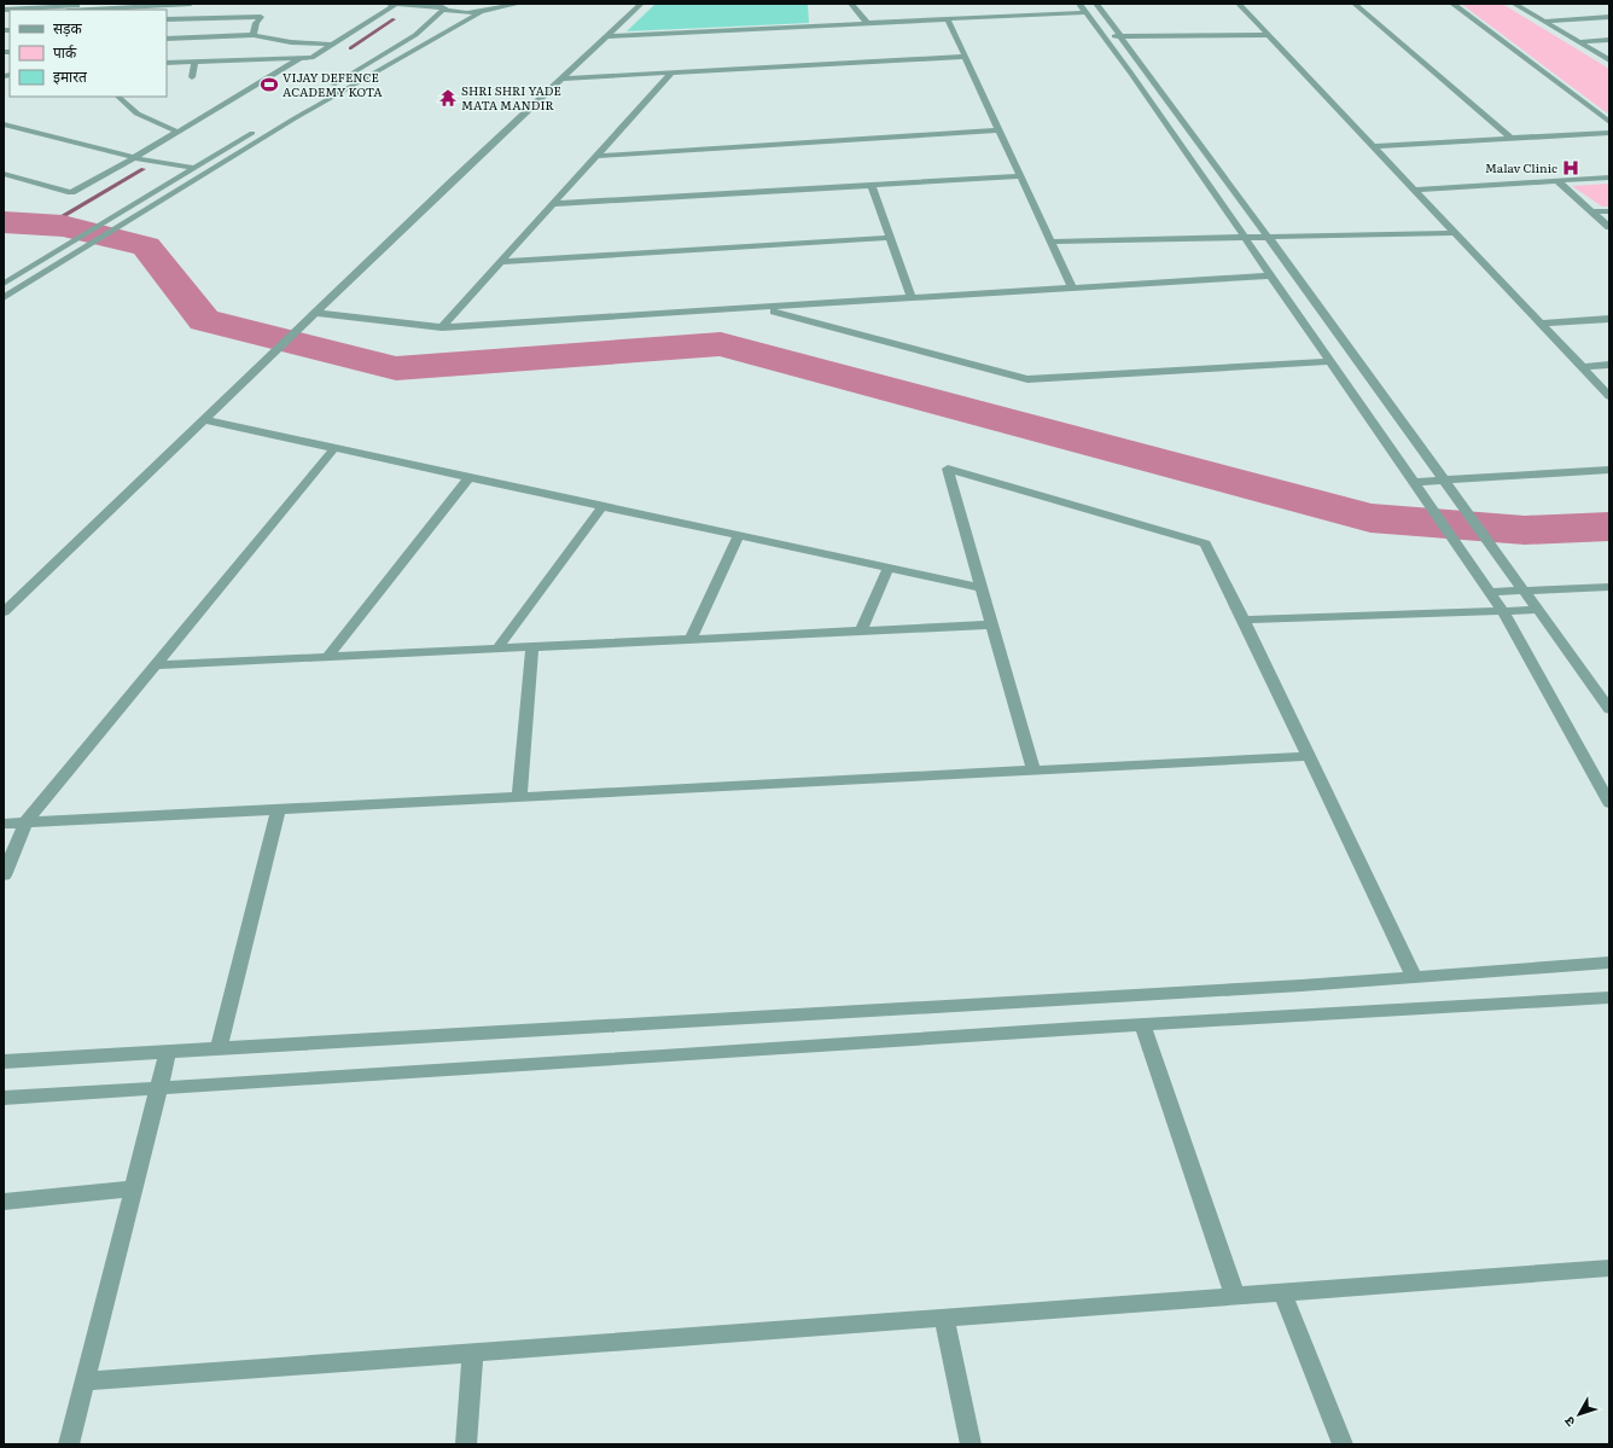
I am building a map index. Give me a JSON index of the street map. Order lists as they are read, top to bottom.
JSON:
{
  "places": {
    "sports": ["VIJAY DEFENCE ACADEMY KOTA"],
    "temple": ["SHRI SHRI YADE MATA MANDIR"],
    "hospital": ["Malav Clinic"]
  },
  "legend": ["सड़क", "पार्क", "इमारत"],
  "north": "bottom left"
}
